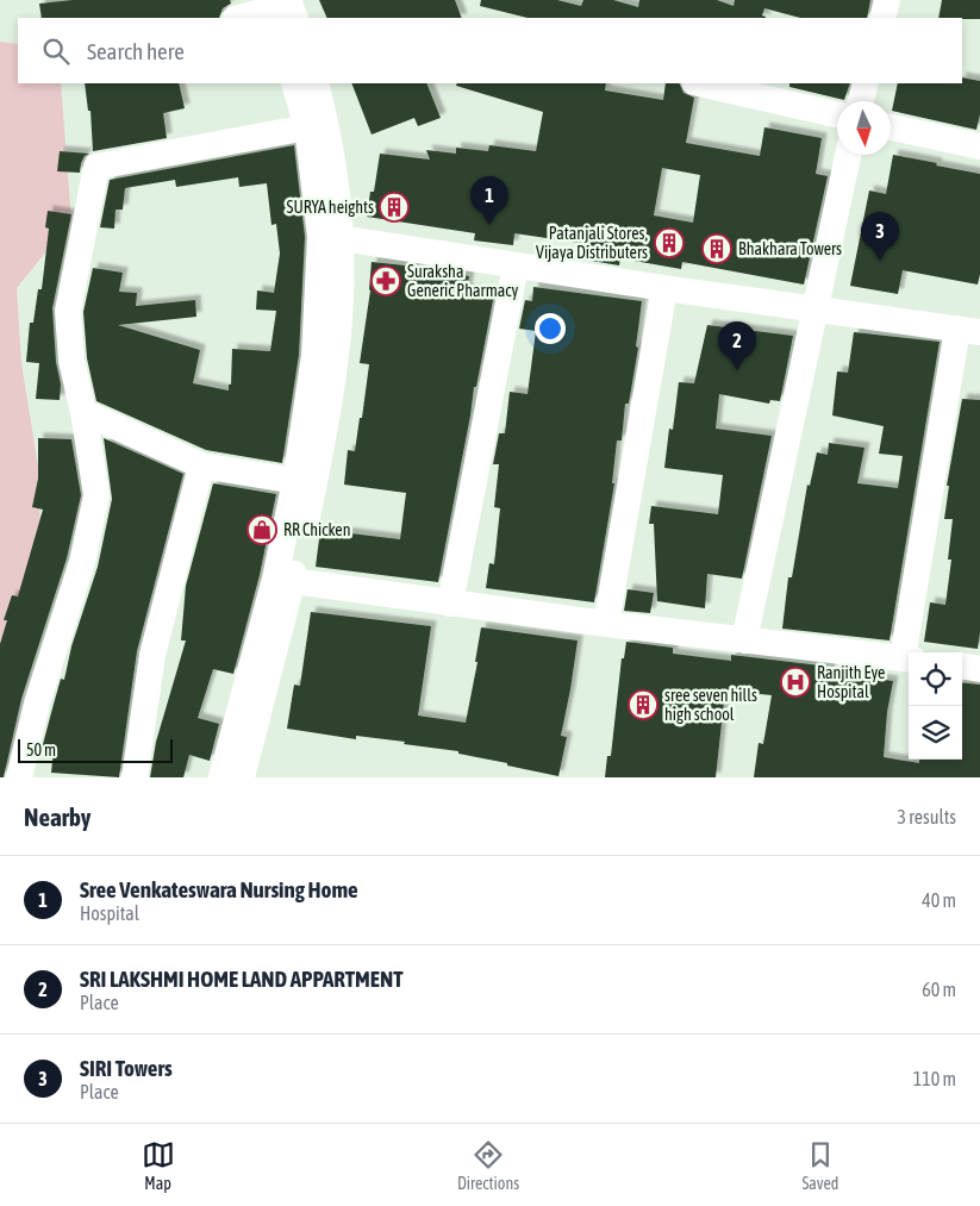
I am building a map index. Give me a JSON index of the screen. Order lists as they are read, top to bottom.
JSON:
{
  "places": {
    "building": [
      "SURYA heights",
      "Patanjali Stores, Vijaya Distributers",
      "Bhakhara Towers",
      "sree seven hills high school"
    ],
    "pharmacy": ["Suraksha Generic Pharmacy"],
    "shop": ["RR Chicken"],
    "hospital": ["Ranjith Eye Hospital"]
  },
  "scale_bar": "50 m",
  "north": "bottom",
  "page": {
    "search": "Search here",
    "pins": ["1", "3", "2"],
    "scale": "50 m",
    "heading": ["Nearby", "3 results"],
    "list": [
      {
        "mark": "1",
        "name": "Sree Venkateswara Nursing Home",
        "note": "Hospital",
        "value": "40 m"
      },
      {
        "mark": "2",
        "name": "SRI LAKSHMI HOME LAND APPARTMENT",
        "note": "Place",
        "value": "60 m"
      },
      {
        "mark": "3",
        "name": "SIRI Towers",
        "note": "Place",
        "value": "110 m"
      }
    ],
    "nav": ["Map", "Directions", "Saved"]
  }
}
